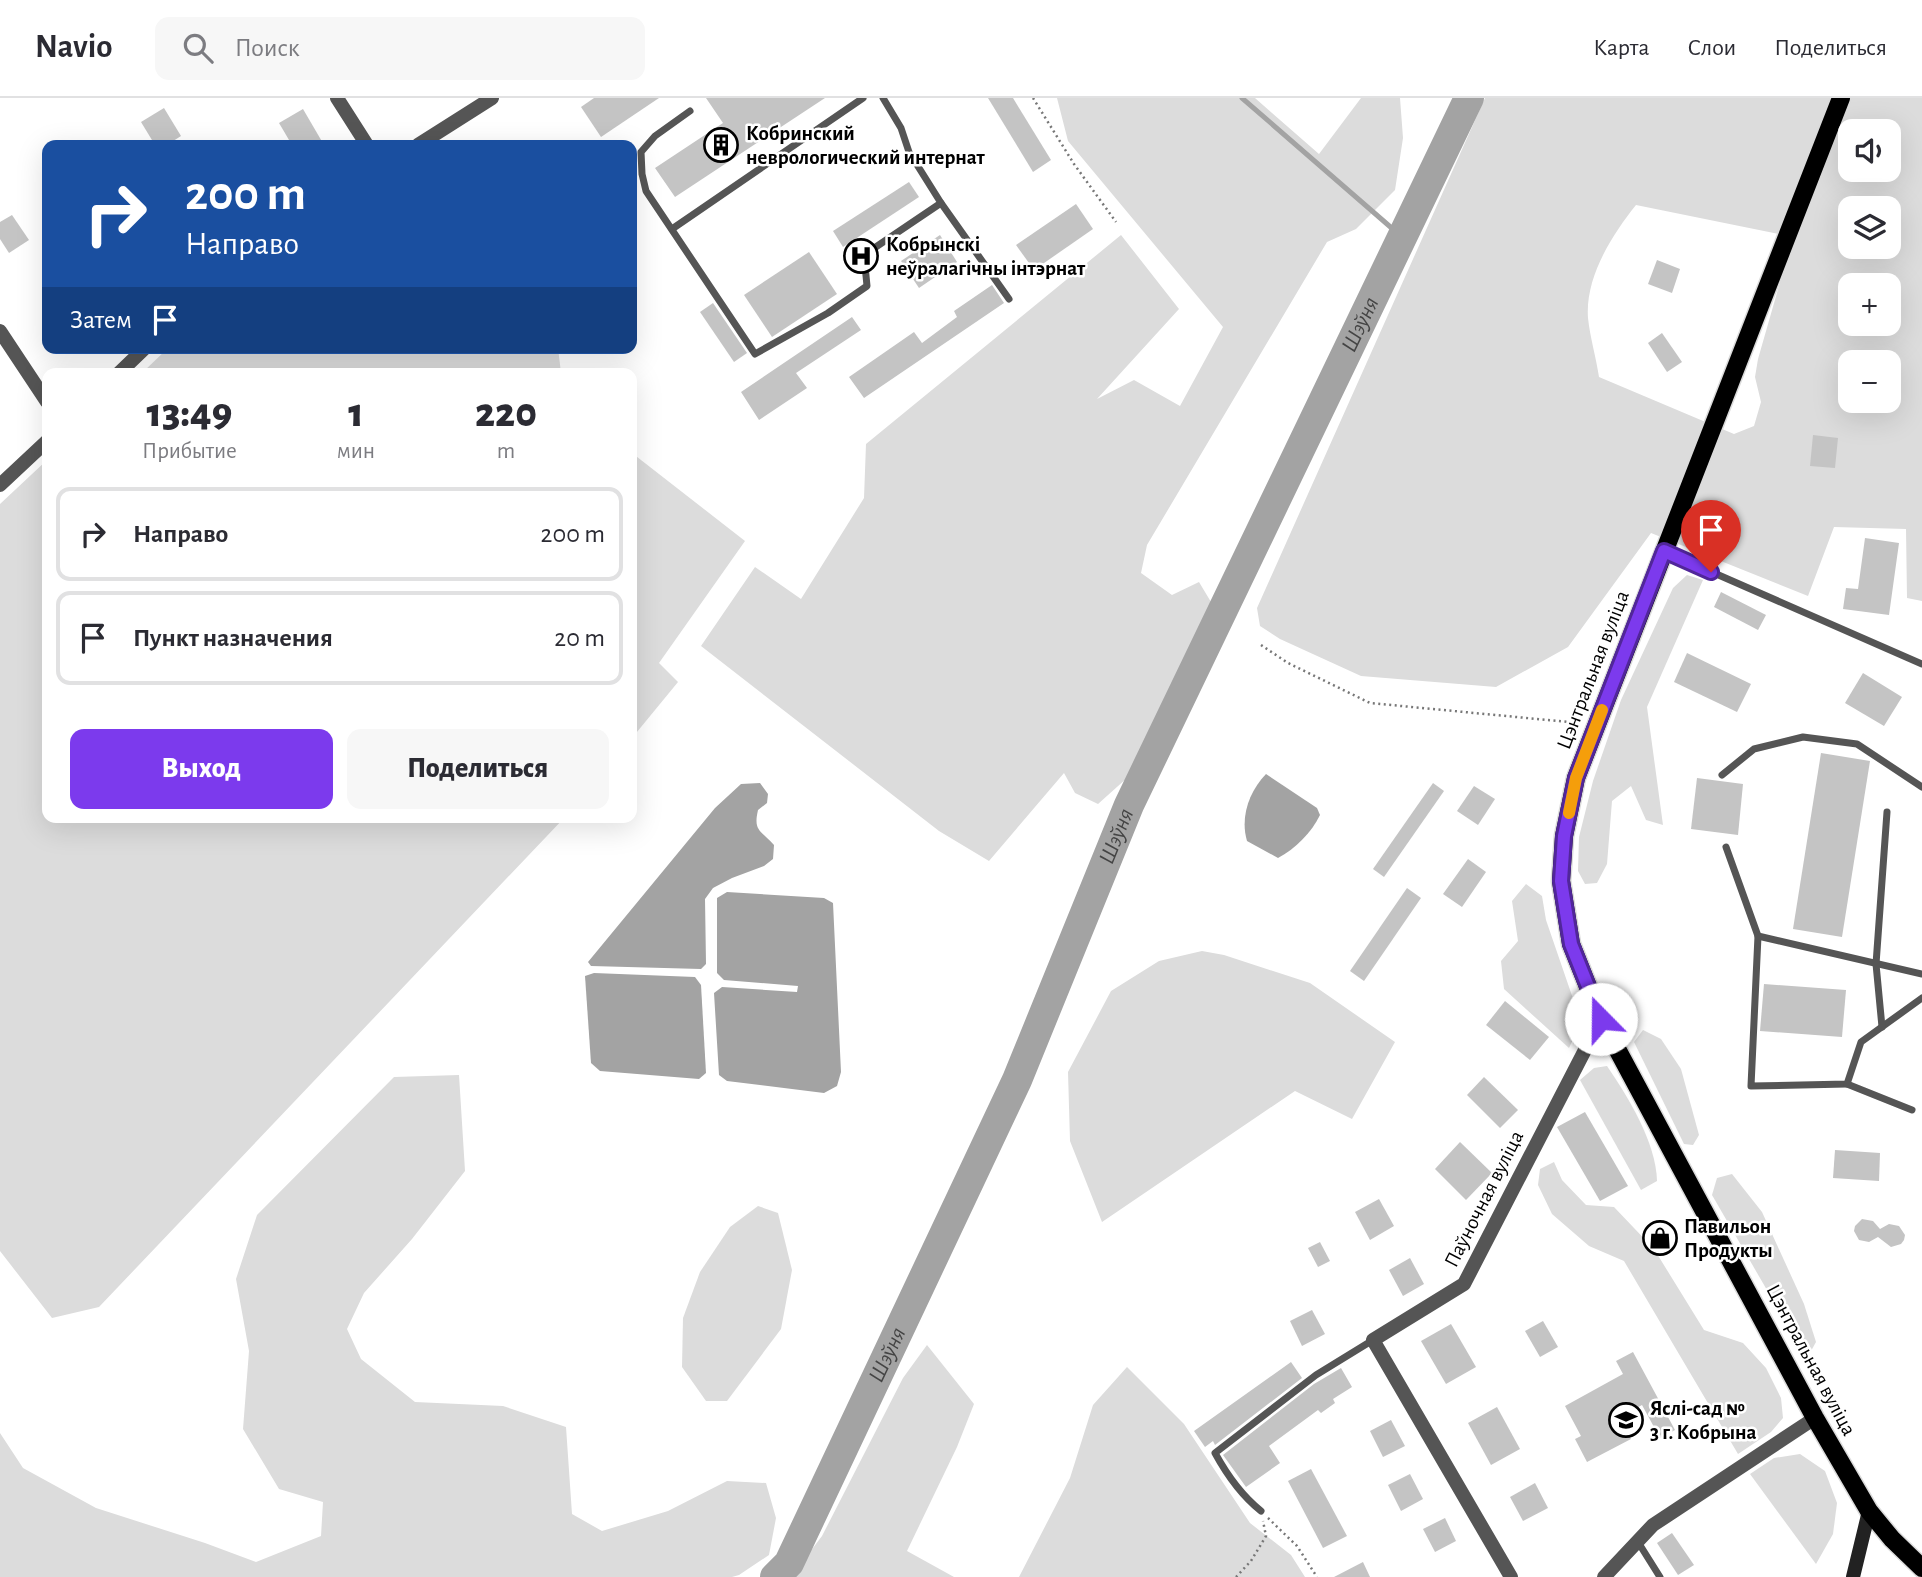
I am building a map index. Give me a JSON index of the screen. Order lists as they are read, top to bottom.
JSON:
{
  "streets": {
    "main road": ["Цэнтральная вуліца"],
    "street": ["Паўночная вуліца"]
  },
  "crossings": [
    ["Цэнтральная вуліца", "Паўночная вуліца"]
  ],
  "water": ["Шэўня"],
  "places": {
    "building": ["Кобринский неврологический интернат"],
    "hospital": ["Кобрынскі неўралагічны інтэрнат"],
    "shop": ["Павильон Продукты"],
    "school or university": ["Яслі-сад № 3 г. Кобрына"]
  },
  "page": {
    "header": "Navio",
    "search": "Поиск",
    "nav": ["Карта", "Слои", "Поделиться"],
    "map_buttons": ["+", "−"],
    "turn": ["200 m", "Направо"],
    "then": "Затем",
    "eta": [
      "13:49",
      "Прибытие",
      "1",
      "мин",
      "220",
      "m"
    ],
    "list": [
      {
        "name": "Направо",
        "value": "200 m"
      },
      {
        "name": "Пункт назначения",
        "value": "20 m"
      }
    ],
    "buttons": ["Выход", "Поделиться"]
  }
}
